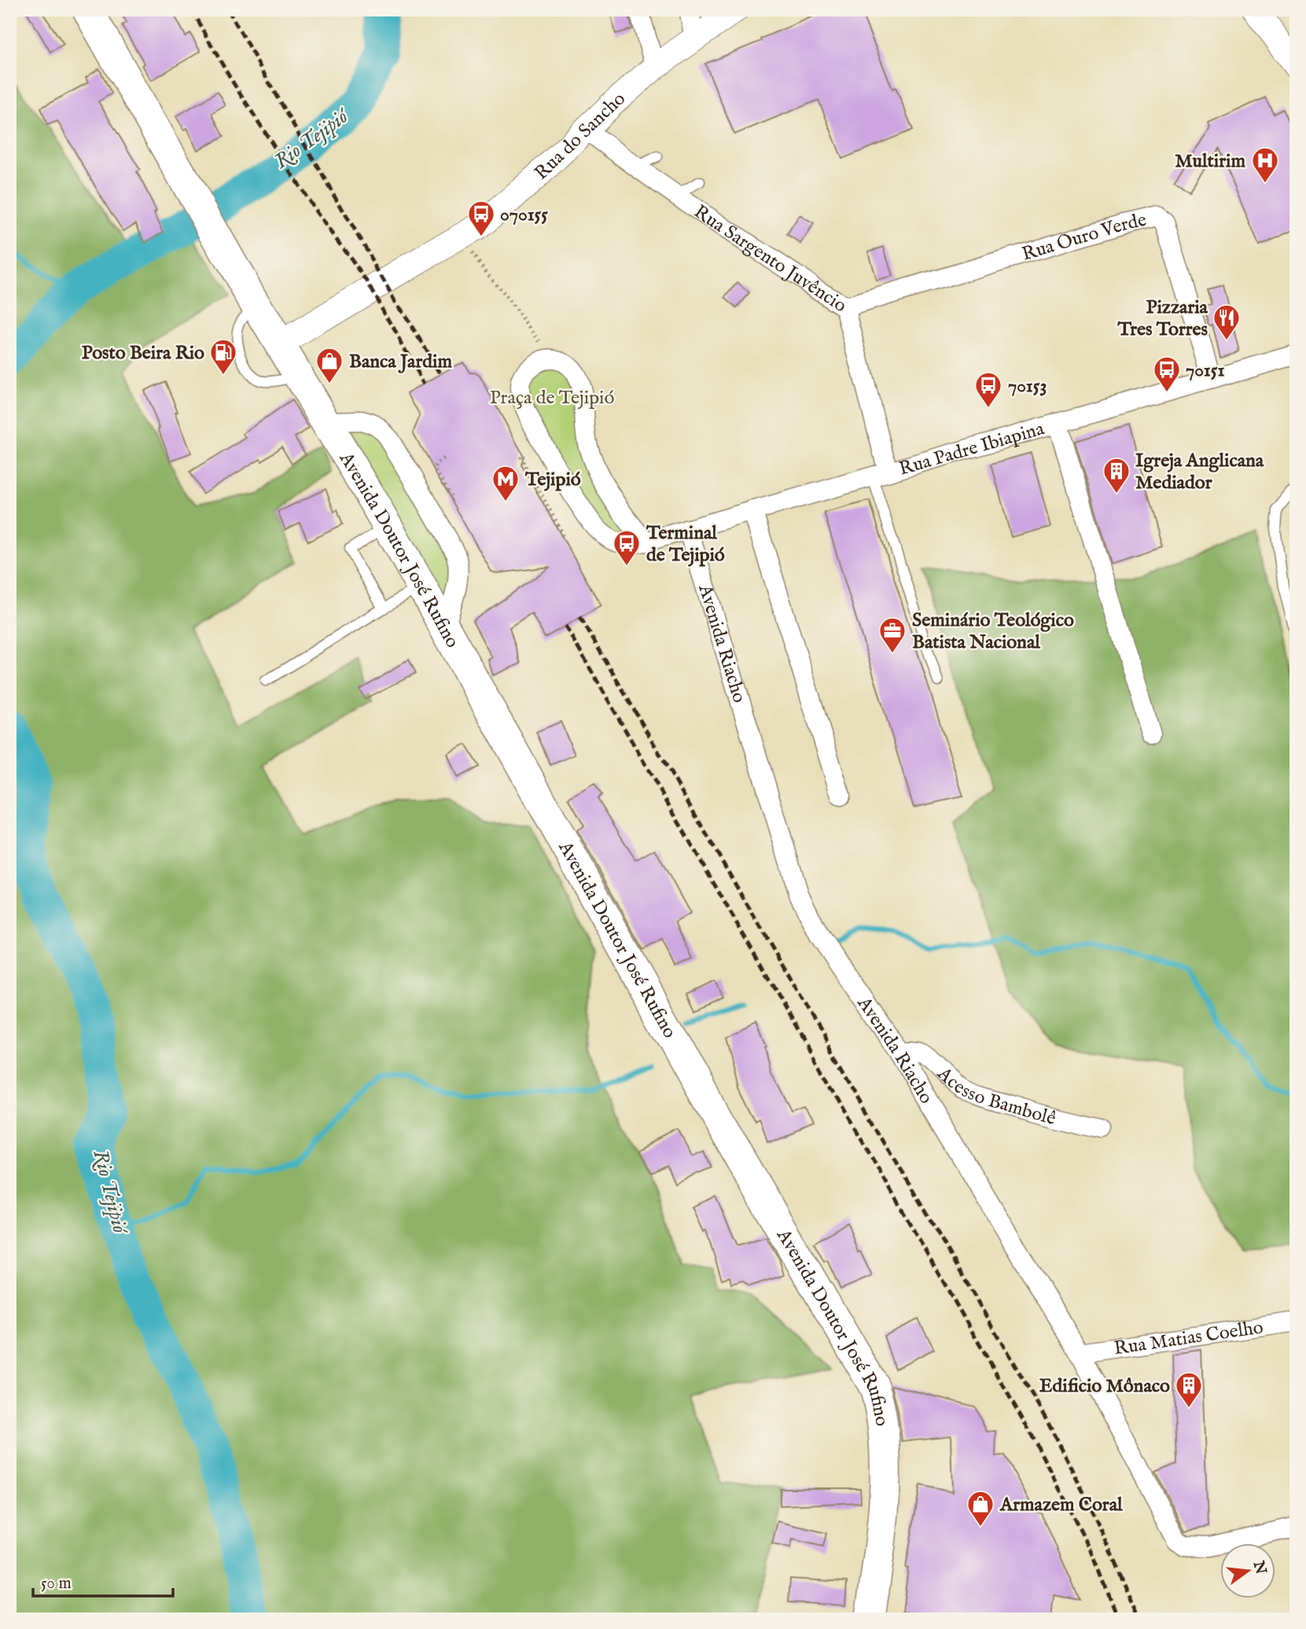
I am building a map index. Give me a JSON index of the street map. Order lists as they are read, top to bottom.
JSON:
{
  "streets": {
    "main road": ["Avenida Doutor José Rufino"],
    "street": [
      "Rua do Sancho",
      "Rua Ouro Verde",
      "Rua Sargento Juvêncio",
      "Rua Padre Ibiapina",
      "Avenida Riacho",
      "Acesso Bambolê",
      "Rua Matias Coelho"
    ]
  },
  "crossings": [
    ["Rua do Sancho", "Rua Sargento Juvêncio"],
    ["Rua do Sancho", "Avenida Doutor José Rufino"],
    ["Rua Ouro Verde", "Rua Sargento Juvêncio"],
    ["Rua Ouro Verde", "Rua Padre Ibiapina"],
    ["Rua Sargento Juvêncio", "Rua Padre Ibiapina"],
    ["Rua Padre Ibiapina", "Avenida Riacho"],
    ["Avenida Riacho", "Acesso Bambolê"],
    ["Avenida Riacho", "Rua Matias Coelho"]
  ],
  "water": ["Rio Tejipió"],
  "parks": ["Praça de Tejipió"],
  "places": {
    "hospital": ["Multirim"],
    "bus stop": [
      "070155",
      "70151",
      "70153",
      "Terminal de Tejipió"
    ],
    "restaurant": ["Pizzaria Tres Torres"],
    "fuel station": ["Posto Beira Rio"],
    "shop": ["Banca Jardim", "Armazem Coral"],
    "building": ["Igreja Anglicana Mediador", "Edificio Mônaco"],
    "metro station": ["Tejipió"],
    "office": ["Seminário Teológico Batista Nacional"]
  },
  "scale_bar": "50 m",
  "north": "right"
}
